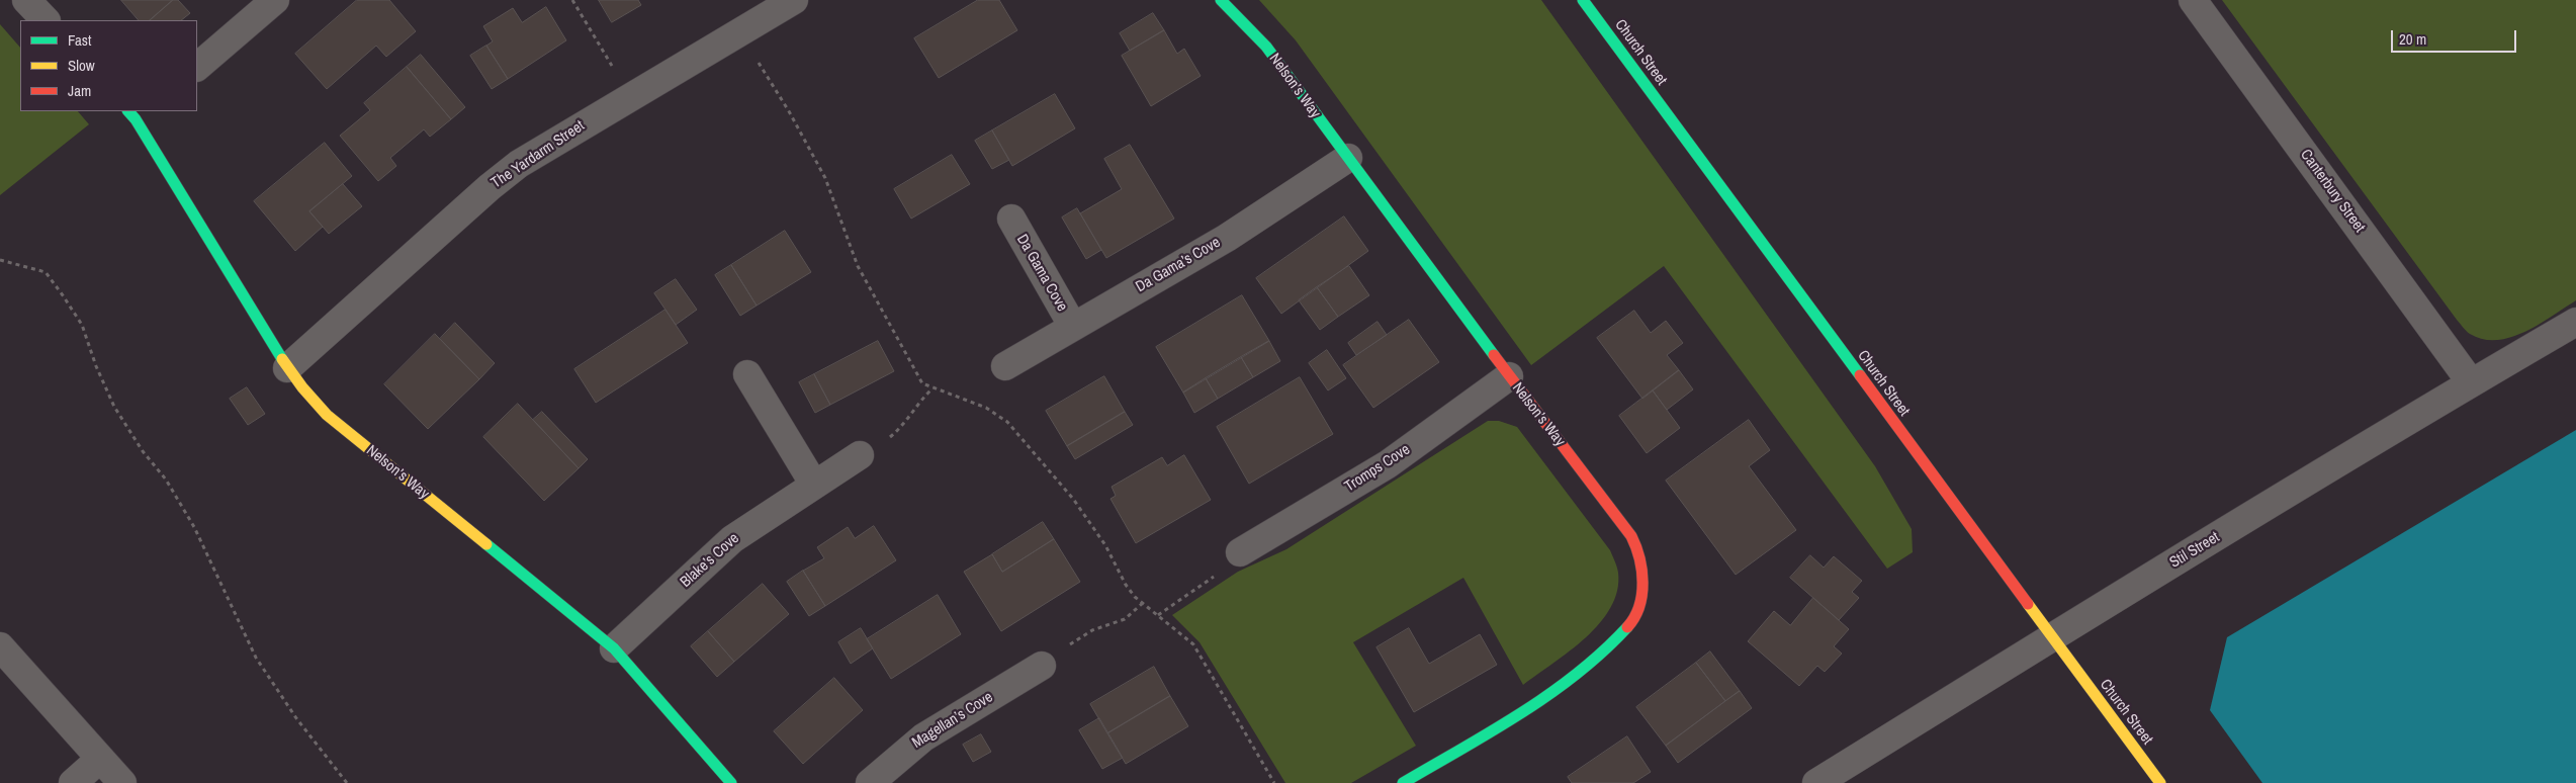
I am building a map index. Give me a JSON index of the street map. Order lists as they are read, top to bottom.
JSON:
{
  "streets": {
    "street": [
      "Church Street",
      "Nelson’s Way",
      "The Yardarm Street",
      "Canterbury Street",
      "Da Gama’s Cove",
      "Da Gama Cove",
      "Tromps Cove",
      "Stil Street",
      "Blake’s Cove",
      "Magellan’s Cove"
    ]
  },
  "crossings": [
    ["Church Street", "Stil Street"],
    ["Nelson’s Way", "The Yardarm Street"],
    ["Nelson’s Way", "Da Gama’s Cove"],
    ["Nelson’s Way", "Tromps Cove"],
    ["Nelson’s Way", "Blake’s Cove"],
    ["Canterbury Street", "Stil Street"],
    ["Da Gama’s Cove", "Da Gama Cove"]
  ],
  "legend": ["Fast", "Slow", "Jam"],
  "scale_bar": "20 m"
}
